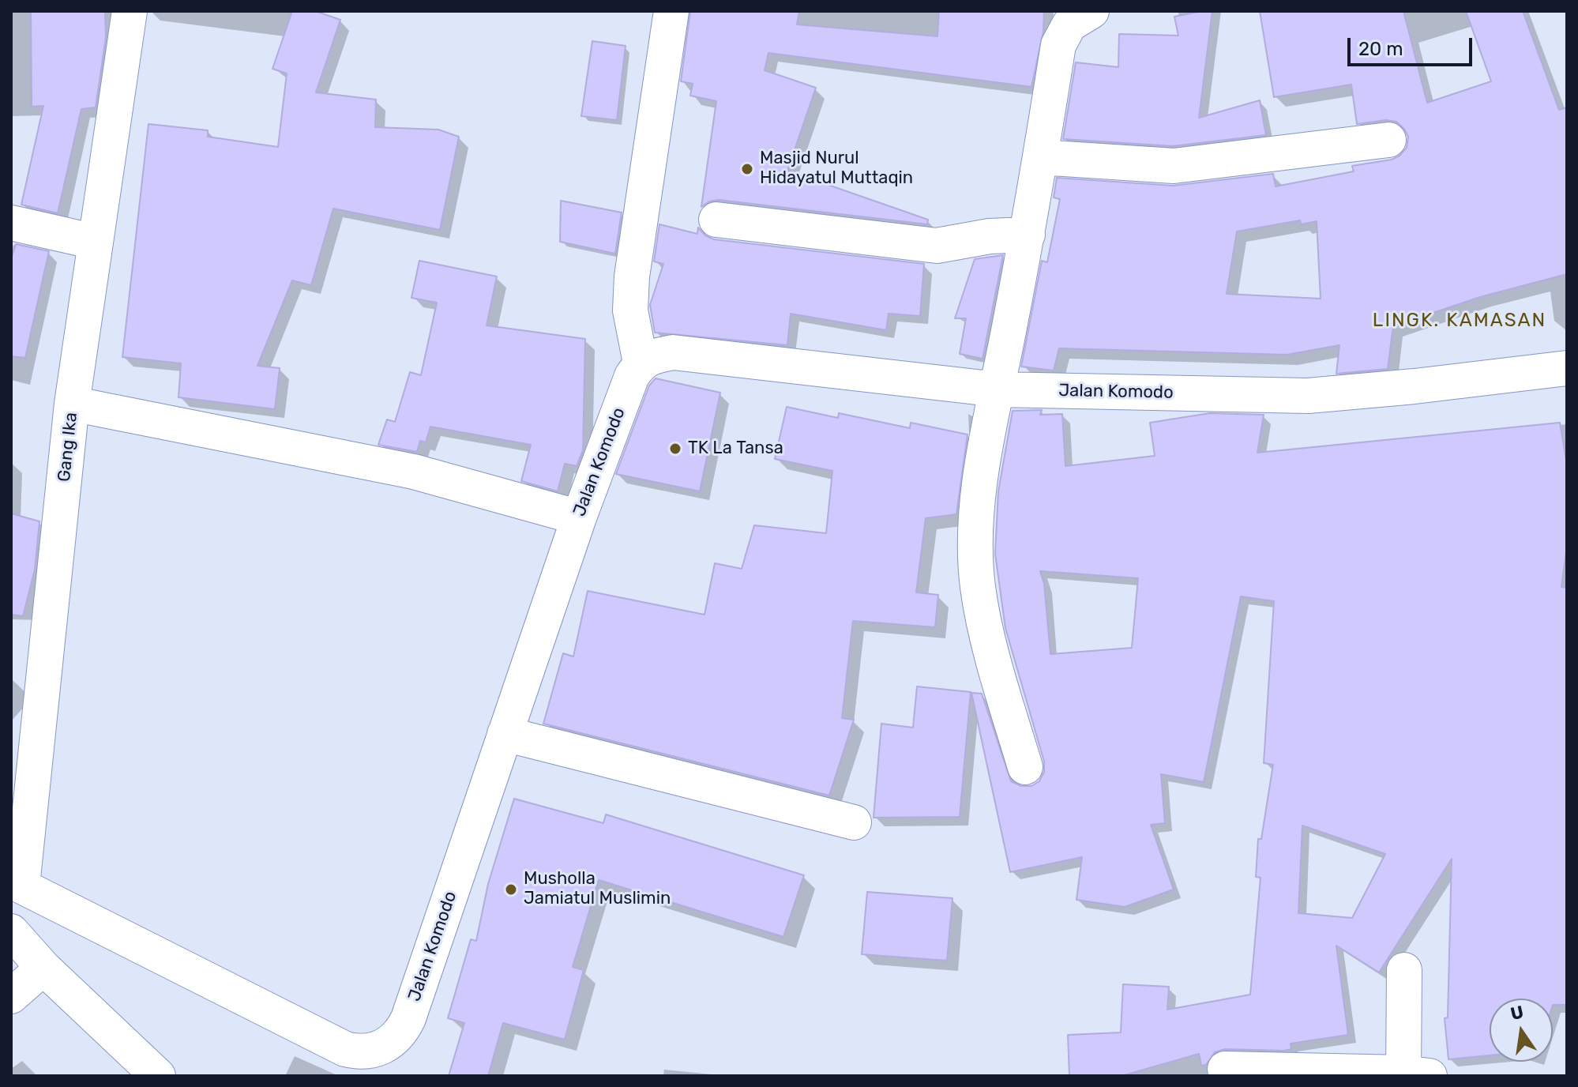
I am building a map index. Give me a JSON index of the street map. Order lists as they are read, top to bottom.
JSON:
{
  "streets": {
    "street": ["Jalan Komodo", "Gang Ika"]
  },
  "crossings": [
    ["Jalan Komodo", "Gang Ika"]
  ],
  "districts": ["LINGK. KAMASAN"],
  "places": ["Masjid Nurul Hidayatul Muttaqin", "TK La Tansa", "Musholla Jamiatul Muslimin"],
  "scale_bar": "20 m",
  "north": "top"
}
